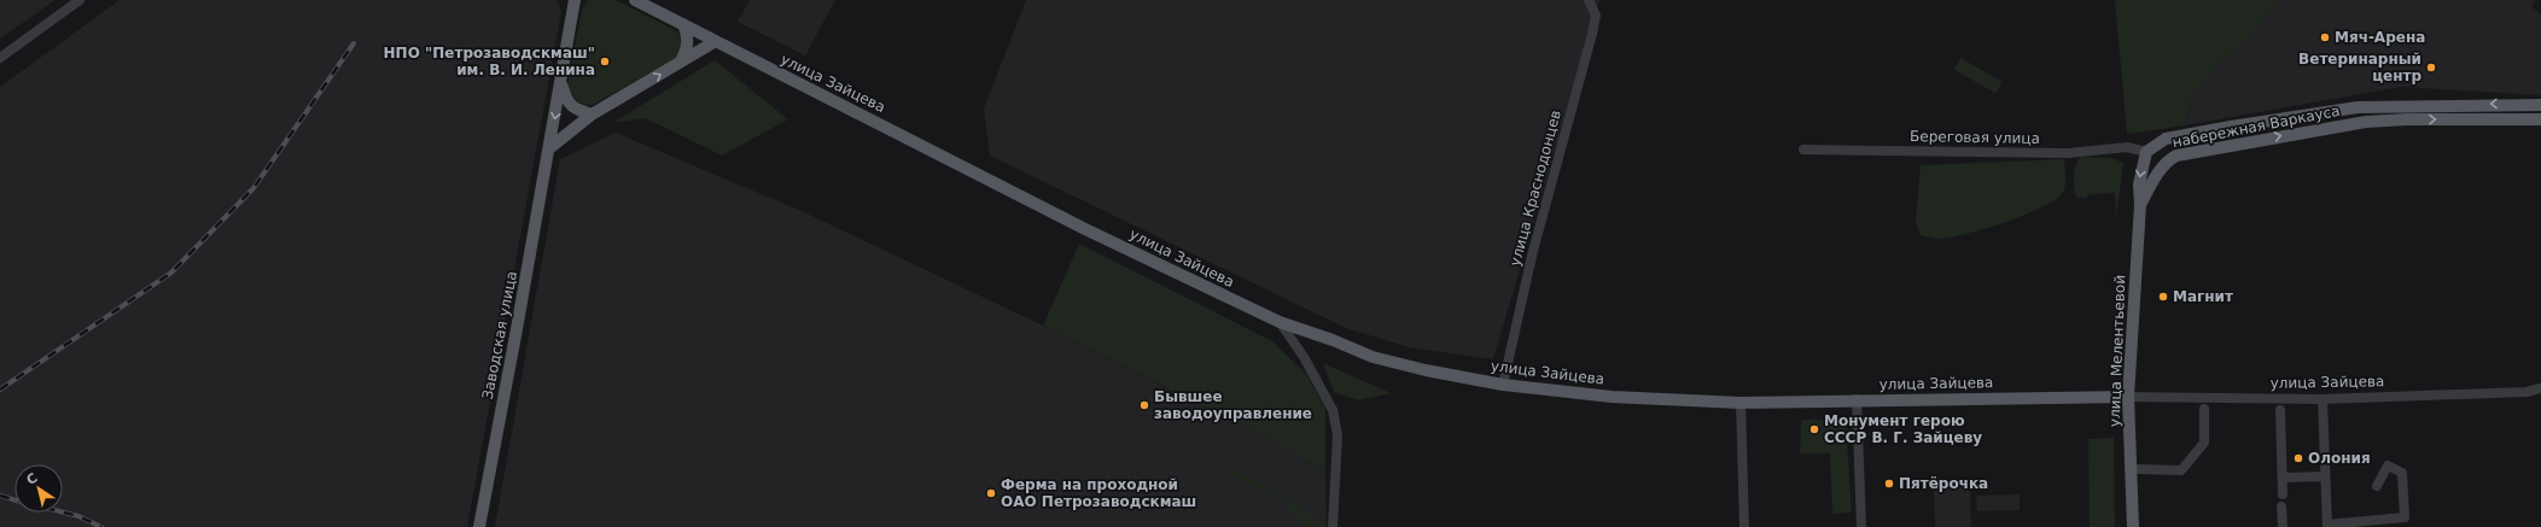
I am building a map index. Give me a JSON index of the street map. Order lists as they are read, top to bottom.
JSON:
{
  "streets": {
    "main road": [
      "улица Зайцева",
      "набережная Варкауса",
      "Заводская улица",
      "улица Мелентьевой"
    ],
    "street": ["Береговая улица", "улица Краснодонцев"]
  },
  "crossings": [
    ["улица Зайцева", "улица Краснодонцев"],
    ["улица Зайцева", "улица Мелентьевой"],
    ["набережная Варкауса", "Береговая улица"],
    ["набережная Варкауса", "улица Мелентьевой"]
  ],
  "places": [
    "Мяч-Арена",
    "НПО \"Петрозаводскмаш\" им. В. И. Ленина",
    "Ветеринарный центр",
    "Магнит",
    "Бывшее заводоуправление",
    "Монумент герою СССР В. Г. Зайцеву",
    "Олония",
    "Пятёрочка",
    "Ферма на проходной ОАО Петрозаводскмаш"
  ],
  "north": "top left"
}
